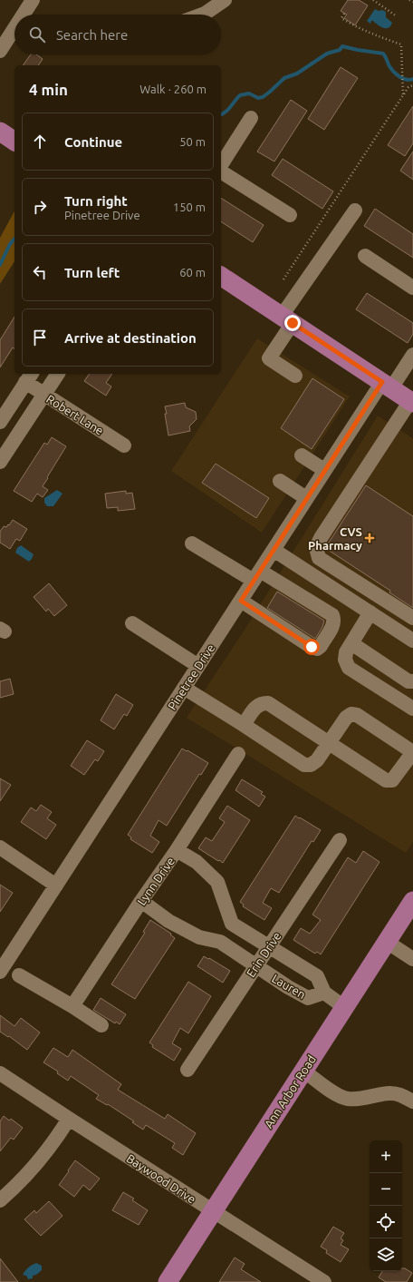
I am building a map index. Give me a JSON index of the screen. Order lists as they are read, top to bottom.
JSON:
{
  "streets": {
    "main road": ["Ann Arbor Road"],
    "street": [
      "Robert Lane",
      "Pinetree Drive",
      "Lynn Drive",
      "Erin Drive",
      "Lauren",
      "Baywood Drive"
    ]
  },
  "crossings": [
    ["Lynn Drive", "Lauren"],
    ["Erin Drive", "Lauren"],
    ["Lauren", "Ann Arbor Road"],
    ["Ann Arbor Road", "Baywood Drive"]
  ],
  "places": {
    "health": ["CVS Pharmacy"]
  },
  "page": {
    "search": "Search here",
    "heading": ["4 min", "Walk · 260 m"],
    "list": [
      ["Continue", "50 m"],
      ["Turn right", "Pinetree Drive", "150 m"],
      ["Turn left", "60 m"],
      "Arrive at destination"
    ],
    "map_buttons": ["+", "−"]
  }
}
